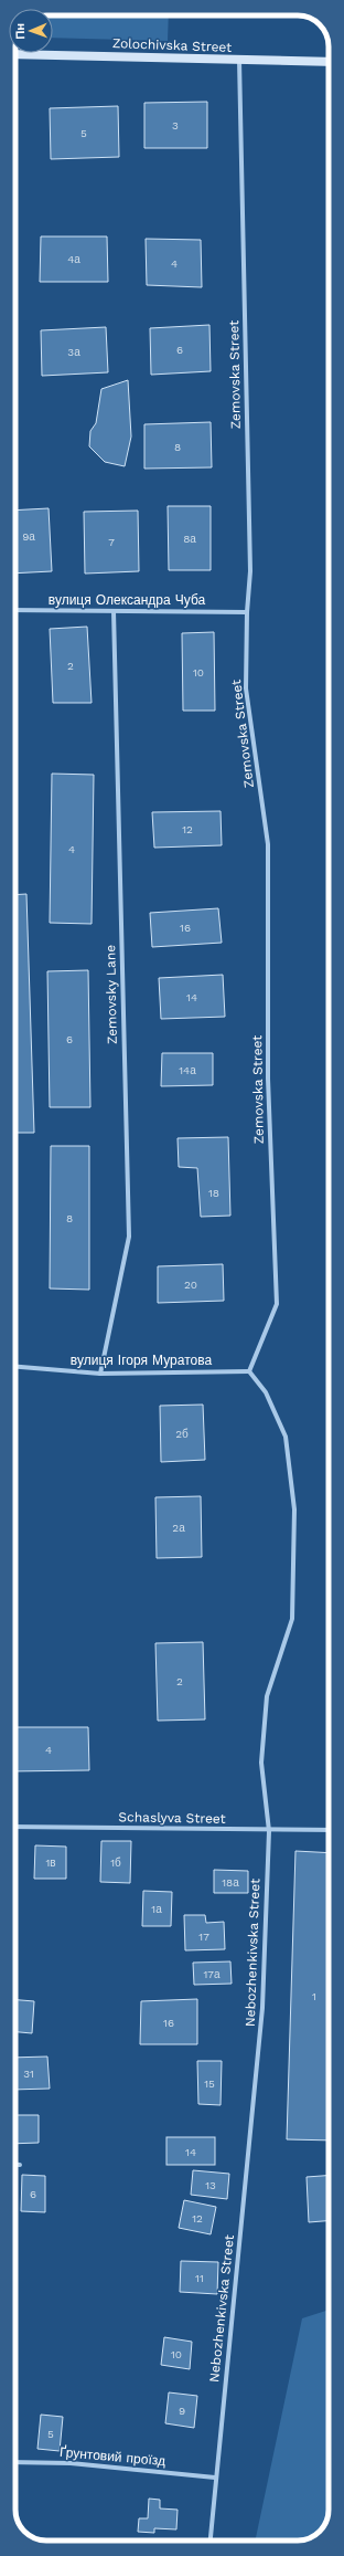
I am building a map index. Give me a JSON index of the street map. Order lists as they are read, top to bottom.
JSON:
{
  "streets": {
    "street": [
      "Zolochivska Street",
      "Zemovska Street",
      "вулиця Олександра Чуба",
      "Zemovsky Lane",
      "вулиця Ігоря Муратова",
      "Schaslyva Street",
      "Nebozhenkivska Street",
      "Ґрунтовий проїзд"
    ]
  },
  "crossings": [
    ["Zolochivska Street", "Zemovska Street"],
    ["Zemovska Street", "вулиця Олександра Чуба"],
    ["Zemovska Street", "вулиця Ігоря Муратова"],
    ["Zemovska Street", "Nebozhenkivska Street"],
    ["вулиця Олександра Чуба", "Zemovsky Lane"],
    ["Zemovsky Lane", "вулиця Ігоря Муратова"],
    ["вулиця Ігоря Муратова", "Nebozhenkivska Street"],
    ["Schaslyva Street", "Nebozhenkivska Street"],
    ["Nebozhenkivska Street", "Ґрунтовий проїзд"]
  ],
  "house_numbers": [
    "3",
    "5",
    "4а",
    "4",
    "6",
    "3а",
    "8",
    "9а",
    "8а",
    "7",
    "2",
    "10",
    "12",
    "4",
    "16",
    "14",
    "6",
    "14а",
    "18",
    "8",
    "20",
    "2б",
    "2а",
    "2",
    "4",
    "1в",
    "1б",
    "18а",
    "1а",
    "17",
    "17а",
    "1",
    "16",
    "31",
    "15",
    "14",
    "13",
    "6",
    "12",
    "11",
    "10",
    "9",
    "5"
  ],
  "north": "left"
}
